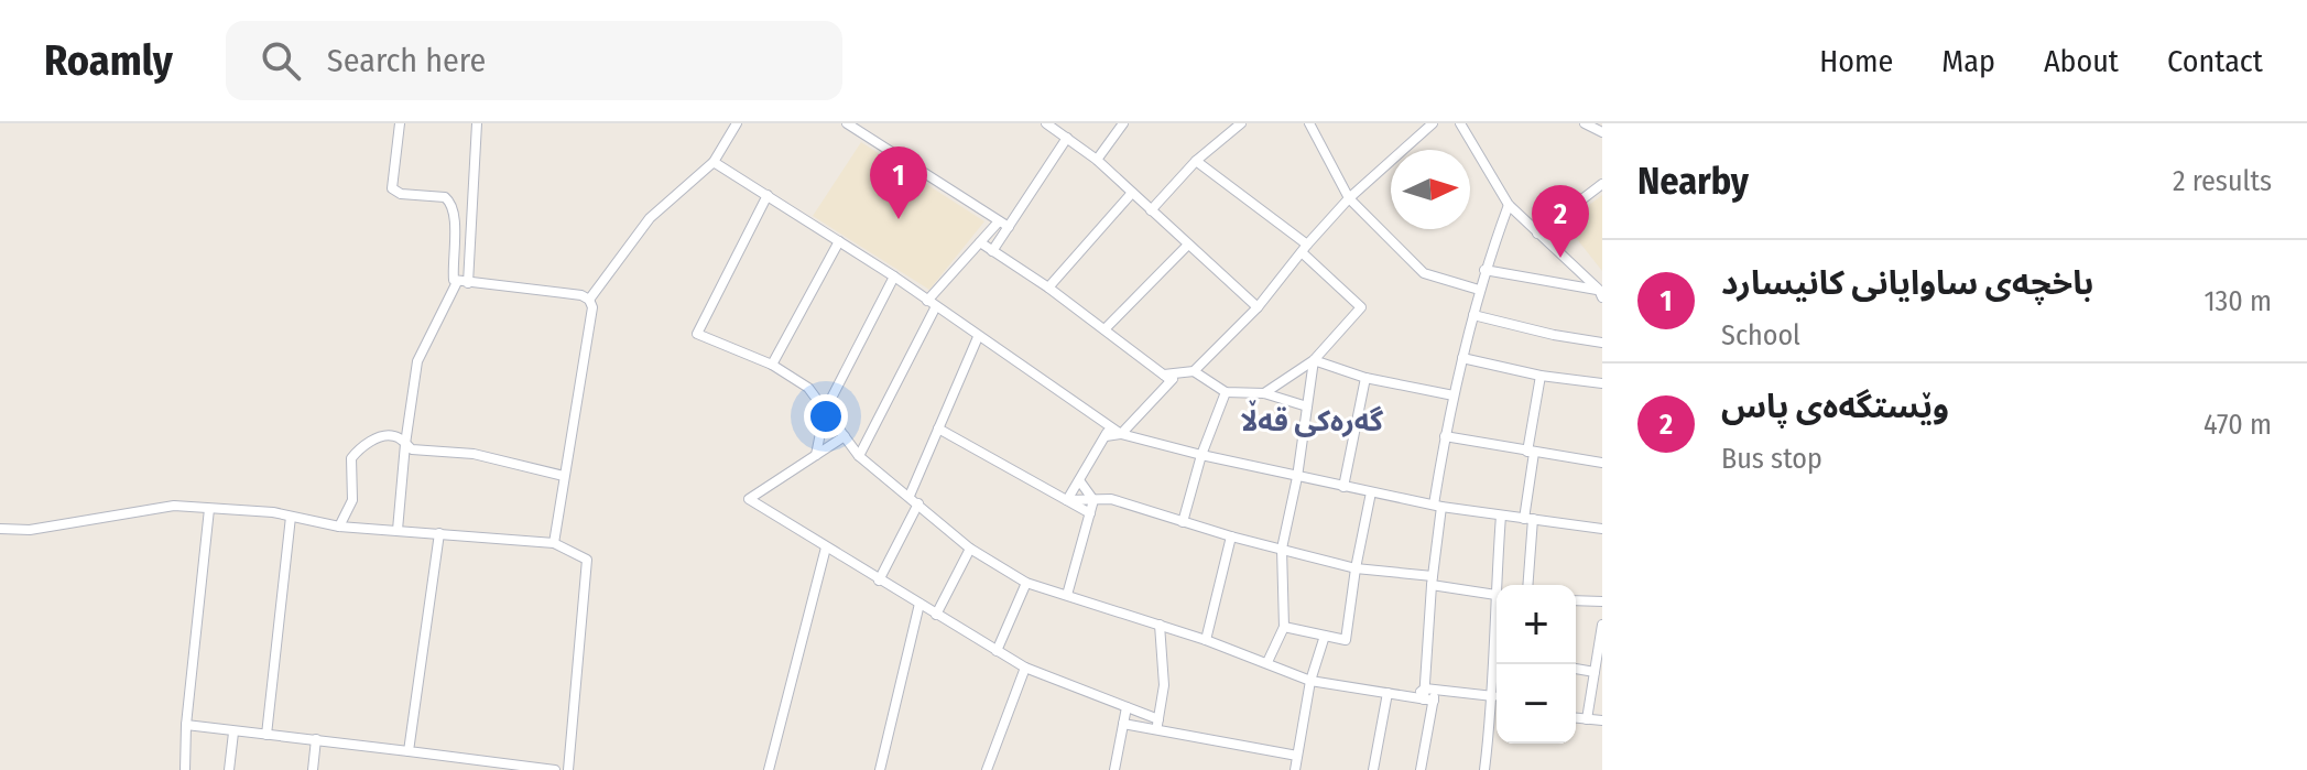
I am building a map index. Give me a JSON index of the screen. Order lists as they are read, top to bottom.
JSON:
{
  "districts": ["گەرەکی قەڵا"],
  "north": "right",
  "page": {
    "header": "Roamly",
    "search": "Search here",
    "nav": [
      "Home",
      "Map",
      "About",
      "Contact"
    ],
    "heading": ["Nearby", "2 results"],
    "pins": ["1", "2"],
    "list": [
      {
        "mark": "1",
        "name": "باخچەی ساوایانی کانیسارد",
        "note": "School",
        "value": "130 m"
      },
      {
        "mark": "2",
        "name": "وێستگەەی پاس",
        "note": "Bus stop",
        "value": "470 m"
      }
    ],
    "map_buttons": ["+", "−"]
  }
}
